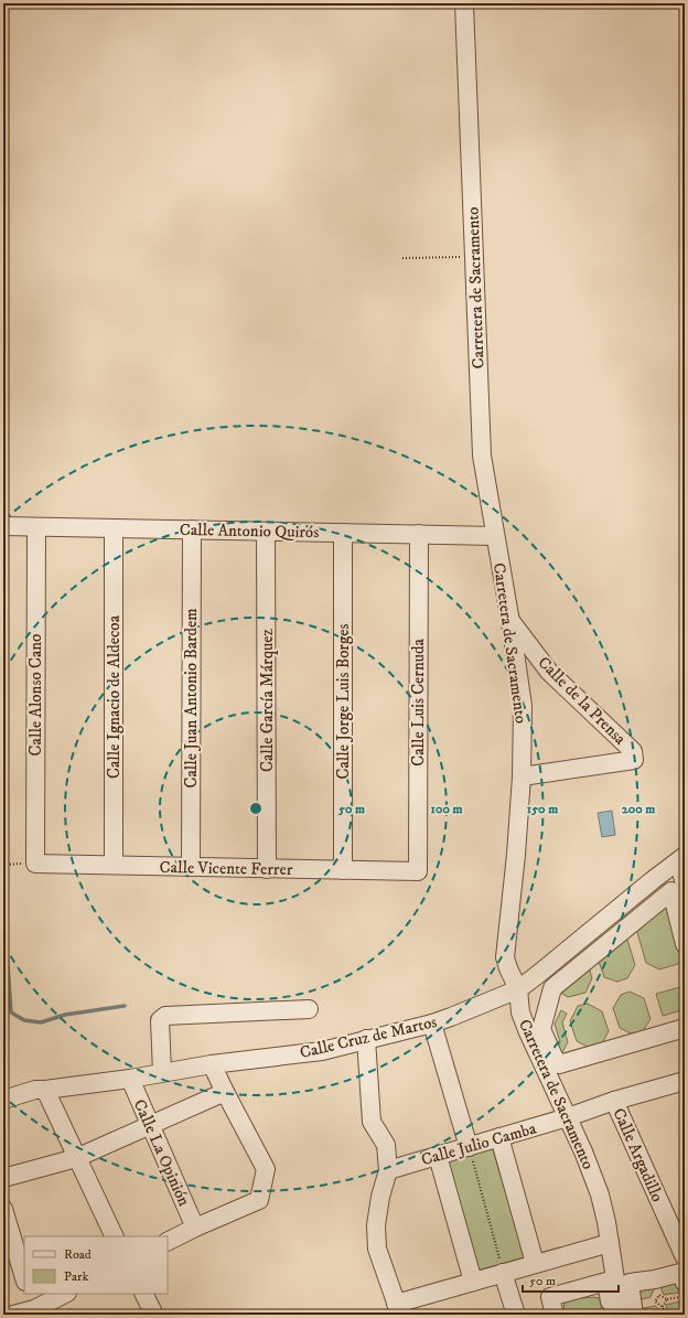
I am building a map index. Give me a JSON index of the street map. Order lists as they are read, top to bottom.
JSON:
{
  "streets": {
    "street": [
      "Carretera de Sacramento",
      "Calle Antonio Quirós",
      "Calle Alonso Cano",
      "Calle Ignacio de Aldecoa",
      "Calle Juan Antonio Bardem",
      "Calle García Márquez",
      "Calle de la Prensa",
      "Calle Jorge Luis Borges",
      "Calle Luis Cernuda",
      "Calle Vicente Ferrer",
      "Calle Cruz de Martos",
      "Calle Julio Camba",
      "Calle La Opinión",
      "Calle Argadillo"
    ]
  },
  "crossings": [
    ["Carretera de Sacramento", "Calle Antonio Quirós"],
    ["Carretera de Sacramento", "Calle de la Prensa"],
    ["Carretera de Sacramento", "Calle Cruz de Martos"],
    ["Carretera de Sacramento", "Calle Julio Camba"],
    ["Calle Antonio Quirós", "Calle Alonso Cano"],
    ["Calle Antonio Quirós", "Calle Ignacio de Aldecoa"],
    ["Calle Antonio Quirós", "Calle Juan Antonio Bardem"],
    ["Calle Antonio Quirós", "Calle García Márquez"],
    ["Calle Antonio Quirós", "Calle Jorge Luis Borges"],
    ["Calle Antonio Quirós", "Calle Luis Cernuda"],
    ["Calle Alonso Cano", "Calle Vicente Ferrer"],
    ["Calle Ignacio de Aldecoa", "Calle Vicente Ferrer"],
    ["Calle Juan Antonio Bardem", "Calle Vicente Ferrer"],
    ["Calle García Márquez", "Calle Vicente Ferrer"],
    ["Calle Jorge Luis Borges", "Calle Vicente Ferrer"],
    ["Calle Luis Cernuda", "Calle Vicente Ferrer"],
    ["Calle Cruz de Martos", "Calle La Opinión"],
    ["Calle Julio Camba", "Calle Argadillo"]
  ],
  "legend": ["Road", "Park"],
  "scale_bar": "50 m",
  "rings": [
    "50 m",
    "100 m",
    "150 m",
    "200 m"
  ]
}
